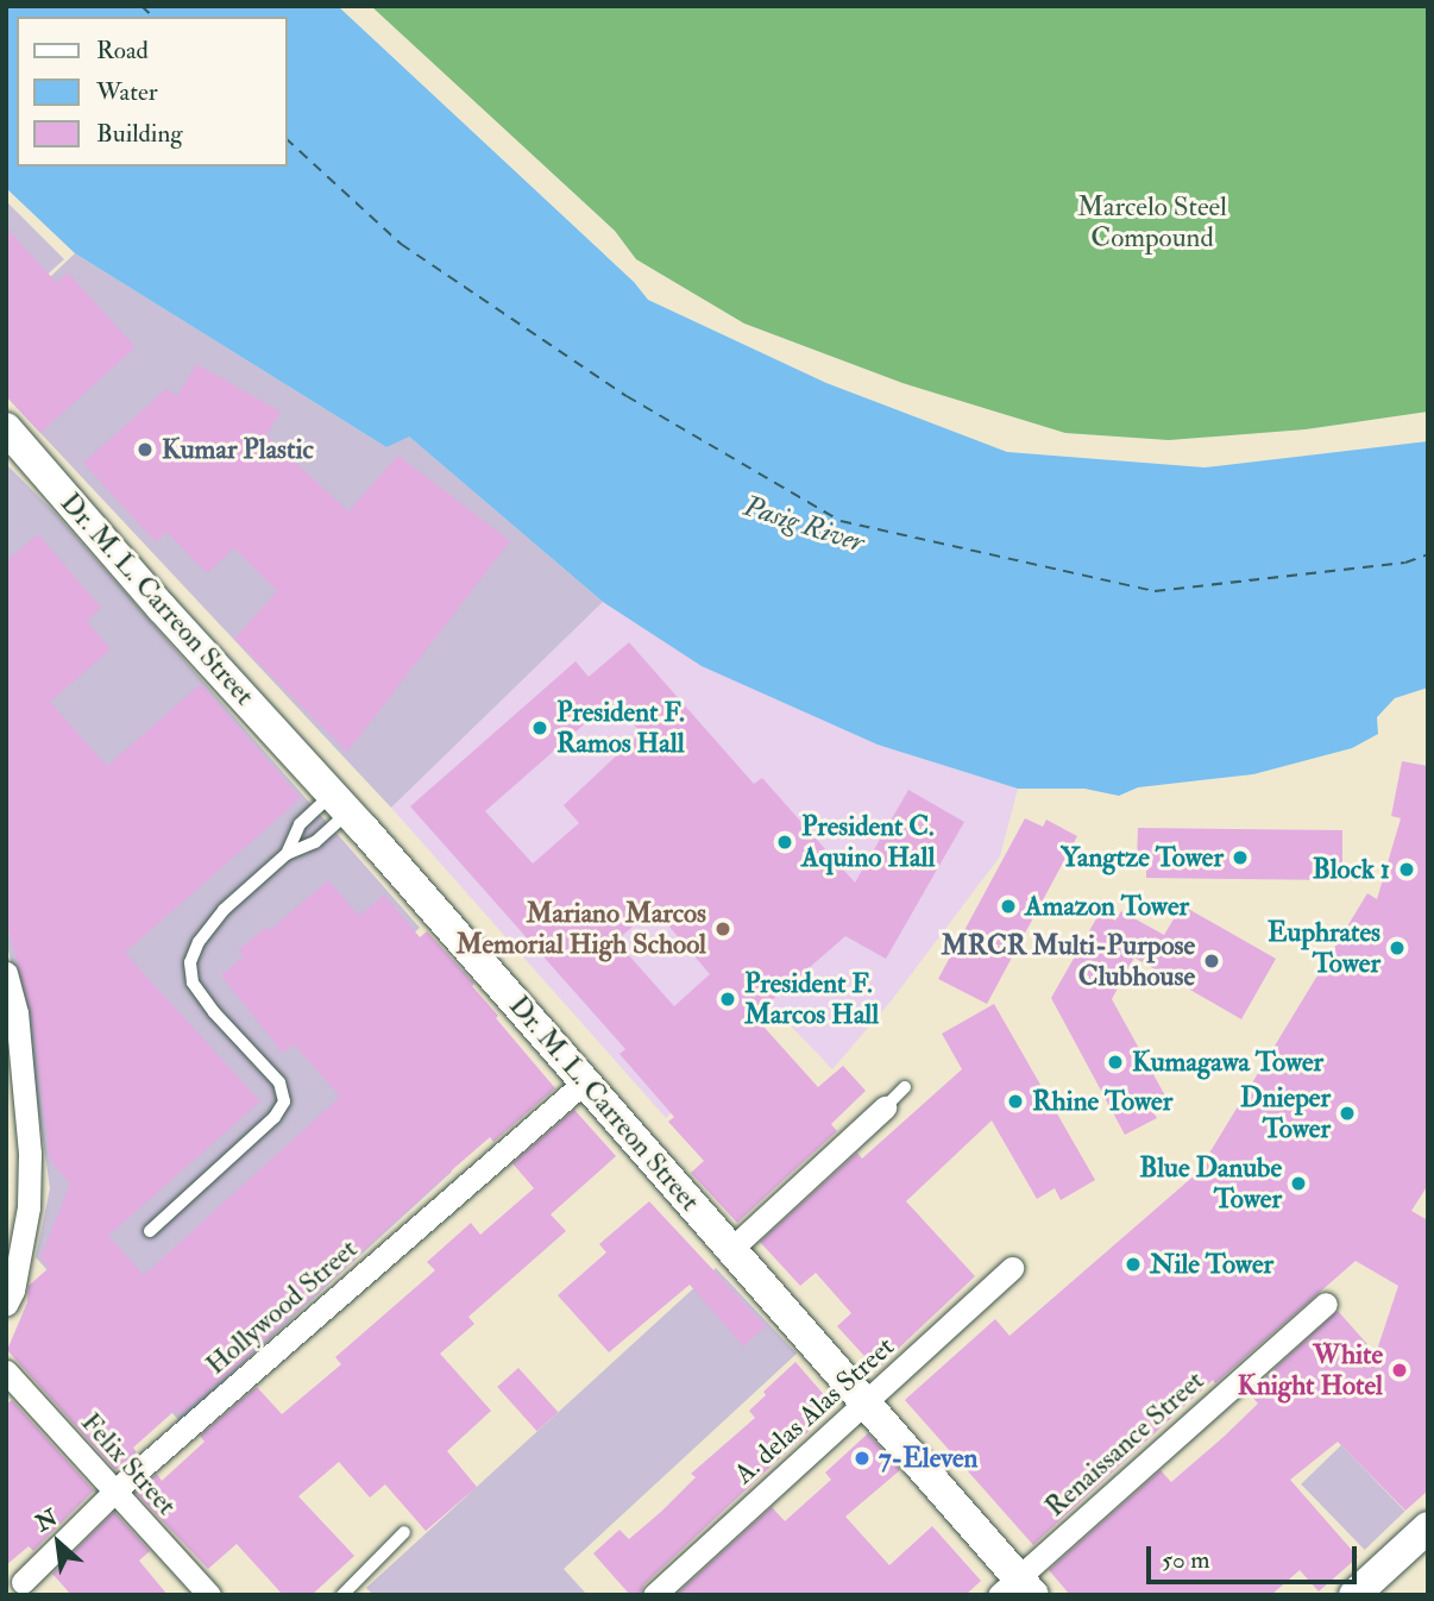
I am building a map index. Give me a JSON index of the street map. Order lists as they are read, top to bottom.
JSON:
{
  "streets": {
    "main road": ["Dr. M. L. Carreon Street"],
    "street": [
      "Hollywood Street",
      "A. delas Alas Street",
      "Renaissance Street",
      "Felix Street"
    ]
  },
  "crossings": [
    ["Dr. M. L. Carreon Street", "Hollywood Street"],
    ["Dr. M. L. Carreon Street", "A. delas Alas Street"],
    ["Dr. M. L. Carreon Street", "Renaissance Street"],
    ["Hollywood Street", "Felix Street"]
  ],
  "water": ["Pasig River"],
  "parks": ["Marcelo Steel Compound"],
  "places": [
    "Kumar Plastic",
    "President F. Ramos Hall",
    "President C. Aquino Hall",
    "Yangtze Tower",
    "Block 1",
    "Amazon Tower",
    "Mariano Marcos Memorial High School",
    "Euphrates Tower",
    "MRCR Multi-Purpose Clubhouse",
    "President F. Marcos Hall",
    "Kumagawa Tower",
    "Rhine Tower",
    "Dnieper Tower",
    "Blue Danube Tower",
    "Nile Tower",
    "White Knight Hotel",
    "7-Eleven"
  ],
  "legend": ["Road", "Water", "Building"],
  "scale_bar": "50 m",
  "north": "top left"
}
